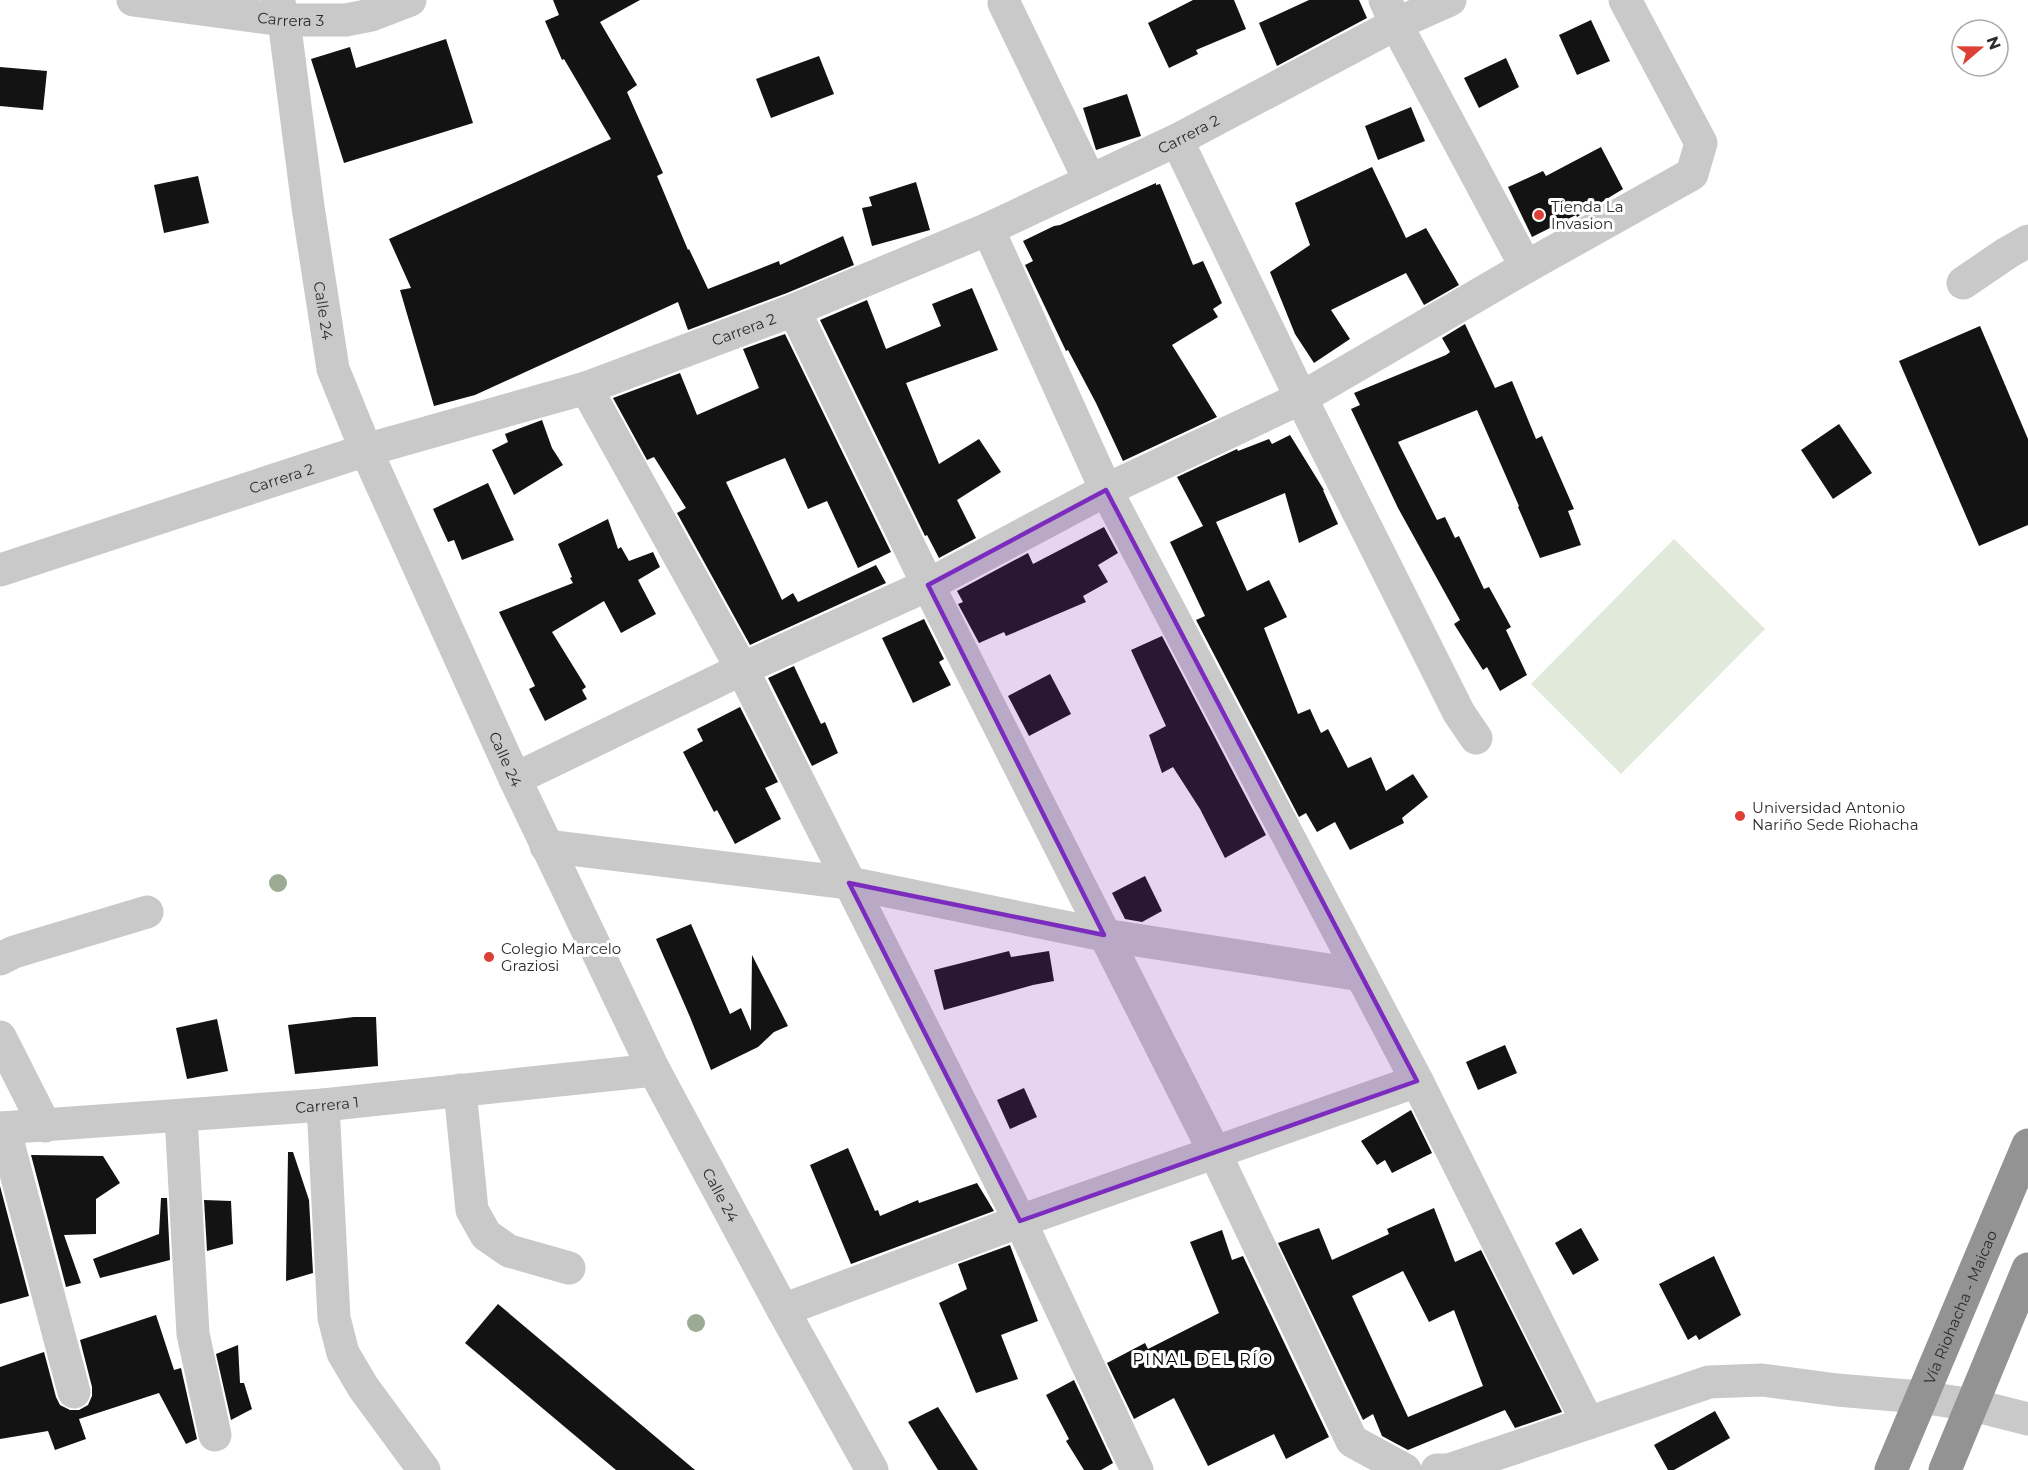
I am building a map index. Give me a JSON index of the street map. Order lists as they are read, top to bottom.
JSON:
{
  "streets": {
    "highway": ["Vía Riohacha - Maicao"],
    "street": [
      "Carrera 3",
      "Carrera 2",
      "Calle 24",
      "Carrera 1"
    ]
  },
  "crossings": [
    ["Carrera 3", "Calle 24"],
    ["Carrera 2", "Calle 24"],
    ["Calle 24", "Carrera 1"]
  ],
  "districts": ["PINAL DEL RÍO"],
  "places": ["Tienda La Invasion", "Universidad Antonio Nariño Sede Riohacha", "Colegio Marcelo Graziosi"],
  "north": "right"
}
